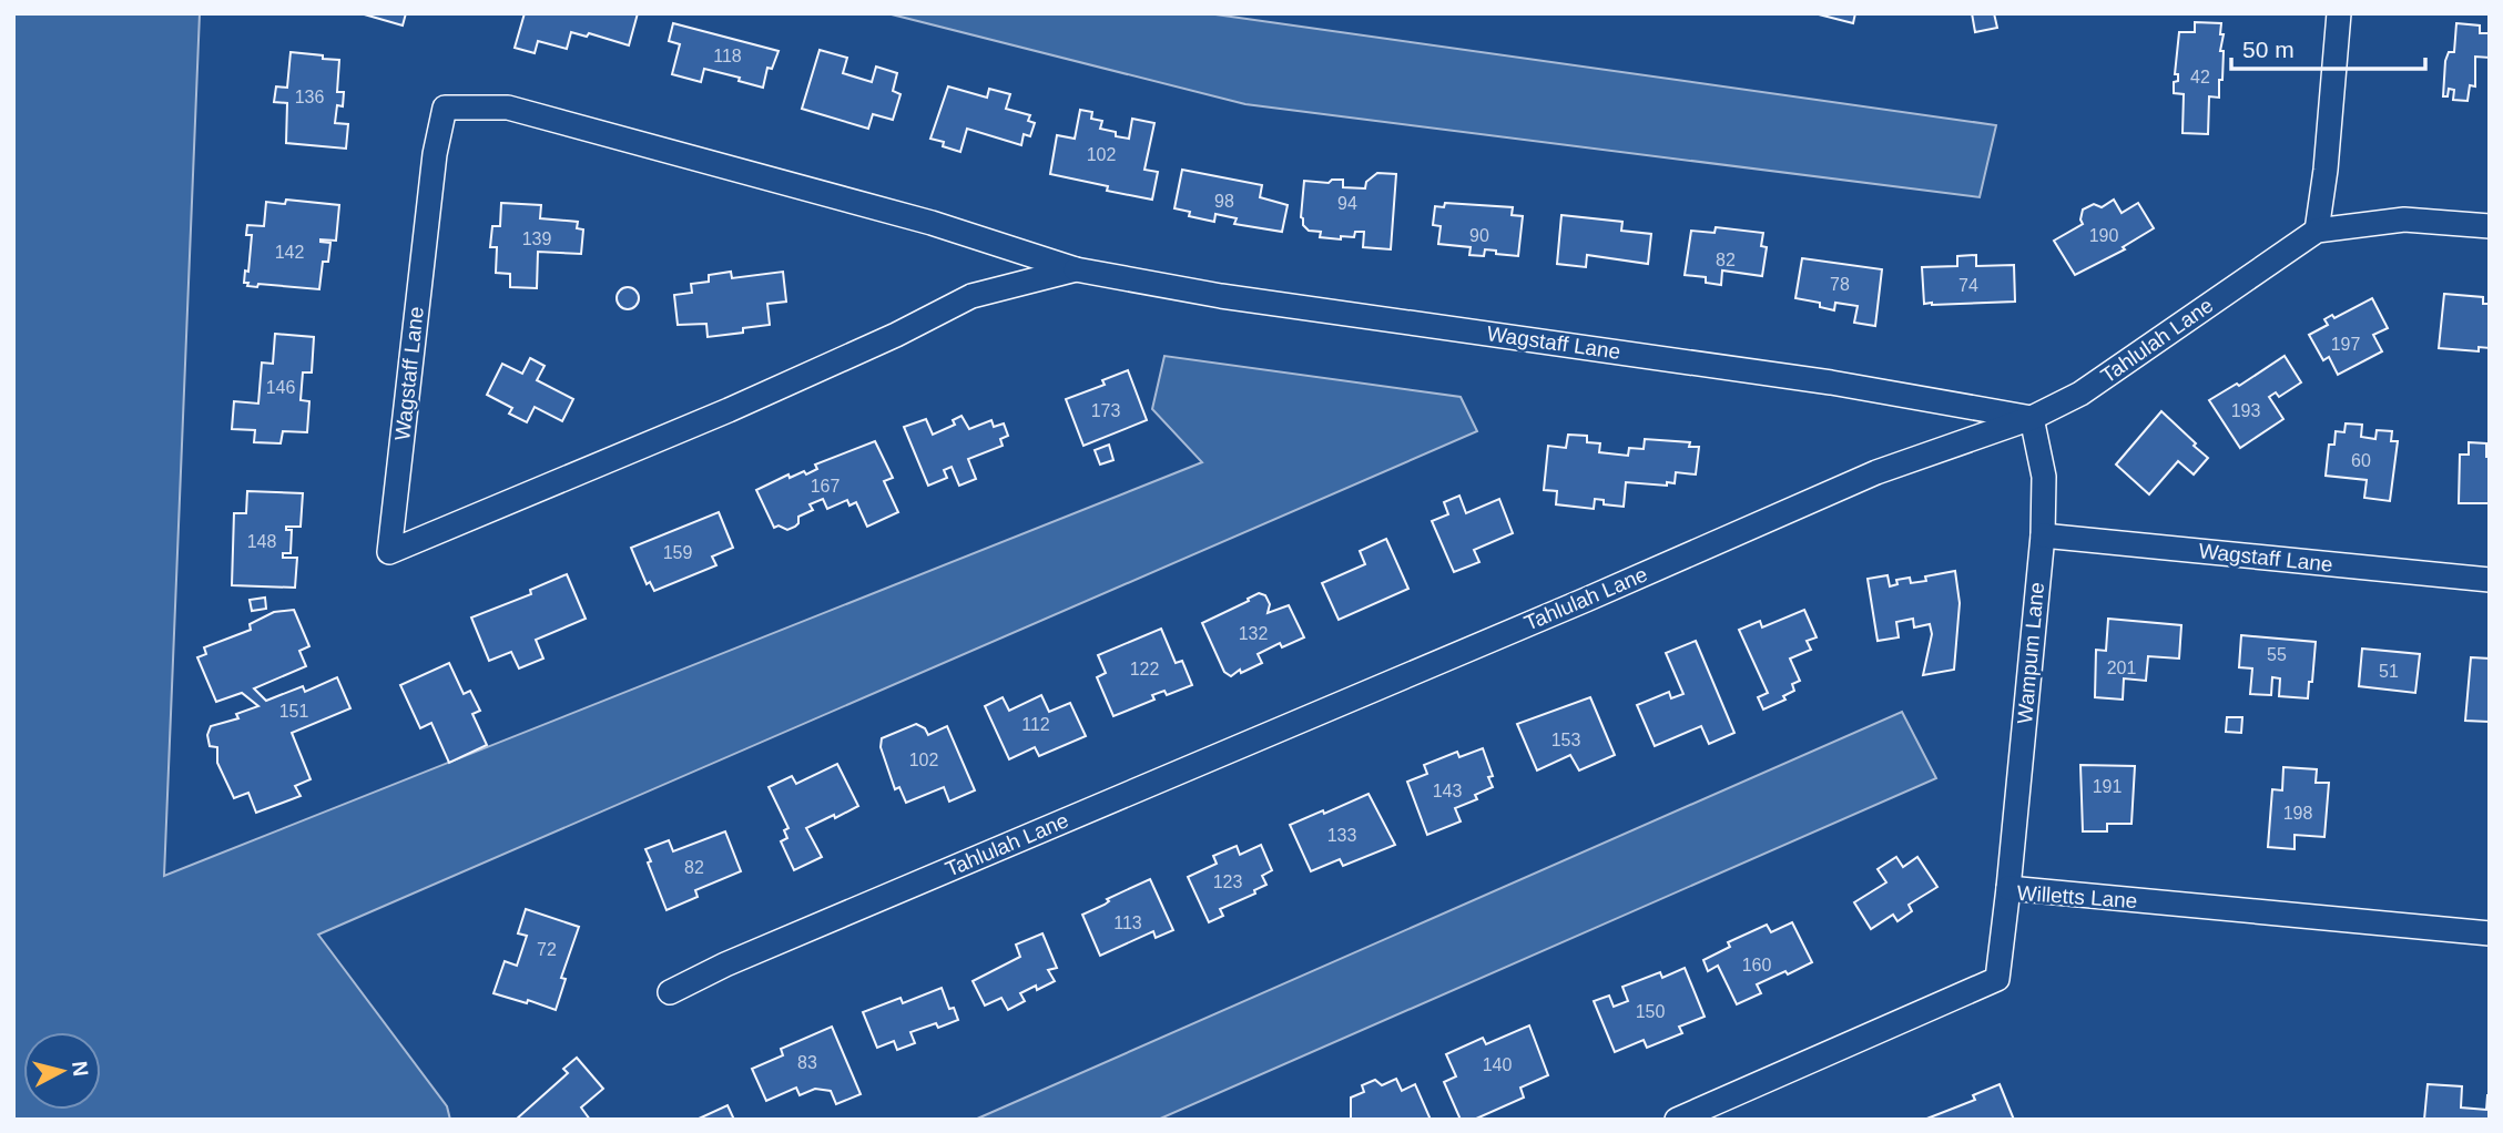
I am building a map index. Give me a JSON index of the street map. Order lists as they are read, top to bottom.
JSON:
{
  "streets": {
    "street": [
      "Tahlulah Lane",
      "Wagstaff Lane",
      "Wampum Lane",
      "Willetts Lane"
    ]
  },
  "crossings": [
    ["Tahlulah Lane", "Wagstaff Lane"],
    ["Tahlulah Lane", "Wampum Lane"],
    ["Wagstaff Lane", "Wampum Lane"],
    ["Wampum Lane", "Willetts Lane"]
  ],
  "house_numbers": [
    "118",
    "42",
    "136",
    "102",
    "98",
    "94",
    "90",
    "190",
    "139",
    "142",
    "82",
    "78",
    "74",
    "197",
    "146",
    "173",
    "193",
    "60",
    "167",
    "148",
    "159",
    "132",
    "55",
    "201",
    "122",
    "51",
    "151",
    "112",
    "153",
    "102",
    "191",
    "143",
    "198",
    "133",
    "82",
    "123",
    "113",
    "72",
    "160",
    "150",
    "83",
    "140"
  ],
  "scale_bar": "50 m",
  "north": "right"
}
